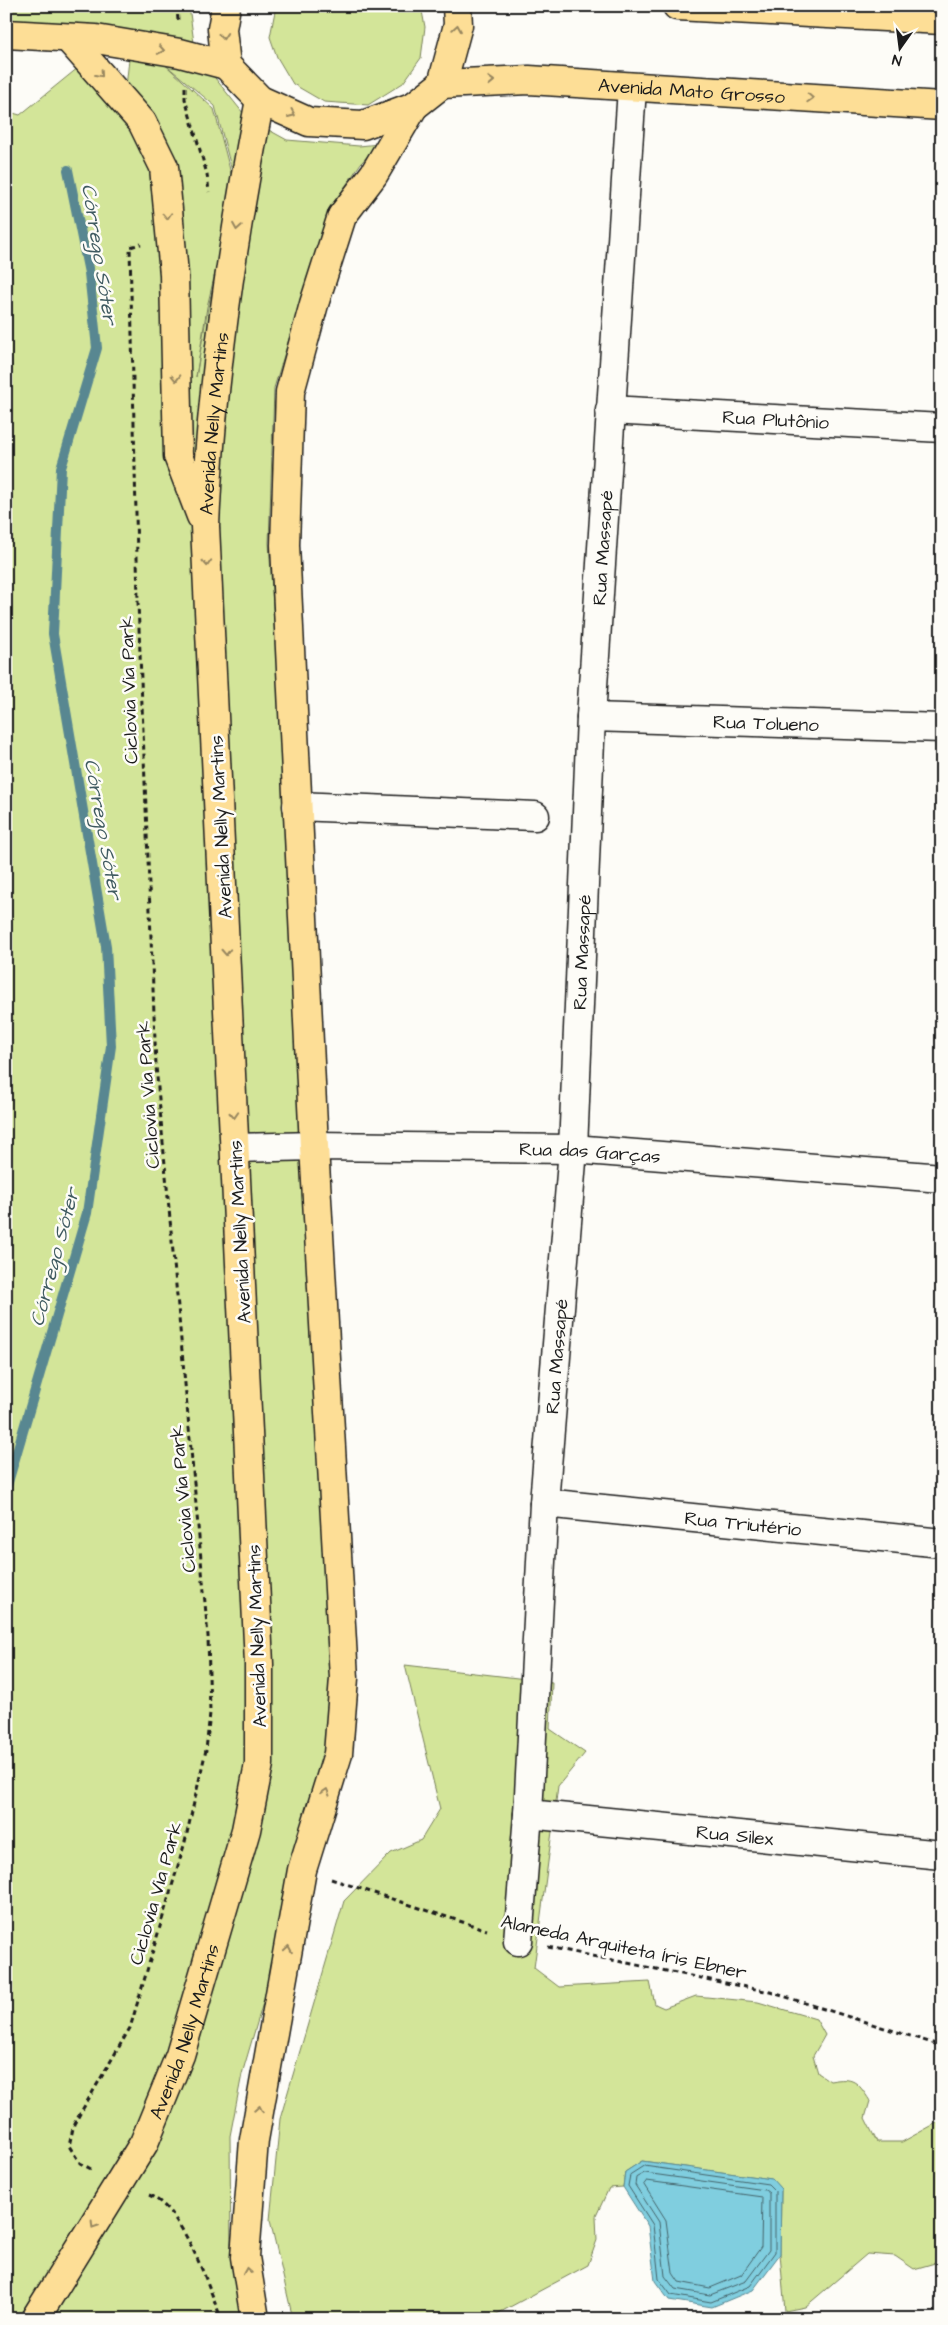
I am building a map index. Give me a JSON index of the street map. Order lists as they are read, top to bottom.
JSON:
{
  "streets": {
    "main road": ["Avenida Mato Grosso", "Avenida Nelly Martins"],
    "street": [
      "Rua Plutônio",
      "Rua Massapé",
      "Rua Tolueno",
      "Rua das Garças",
      "Rua Triutério",
      "Rua Silex"
    ],
    "path": ["Ciclovia Via Park", "Alameda Arquiteta Íris Ebner"]
  },
  "crossings": [
    ["Avenida Mato Grosso", "Rua Massapé"],
    ["Rua Plutônio", "Rua Massapé"],
    ["Avenida Nelly Martins", "Ciclovia Via Park"],
    ["Avenida Nelly Martins", "Rua das Garças"],
    ["Rua Massapé", "Rua Tolueno"],
    ["Rua Massapé", "Rua das Garças"],
    ["Rua Massapé", "Rua Triutério"],
    ["Rua Massapé", "Rua Silex"],
    ["Rua Massapé", "Alameda Arquiteta Íris Ebner"]
  ],
  "water": ["Córrego Sóter"],
  "north": "bottom"
}
